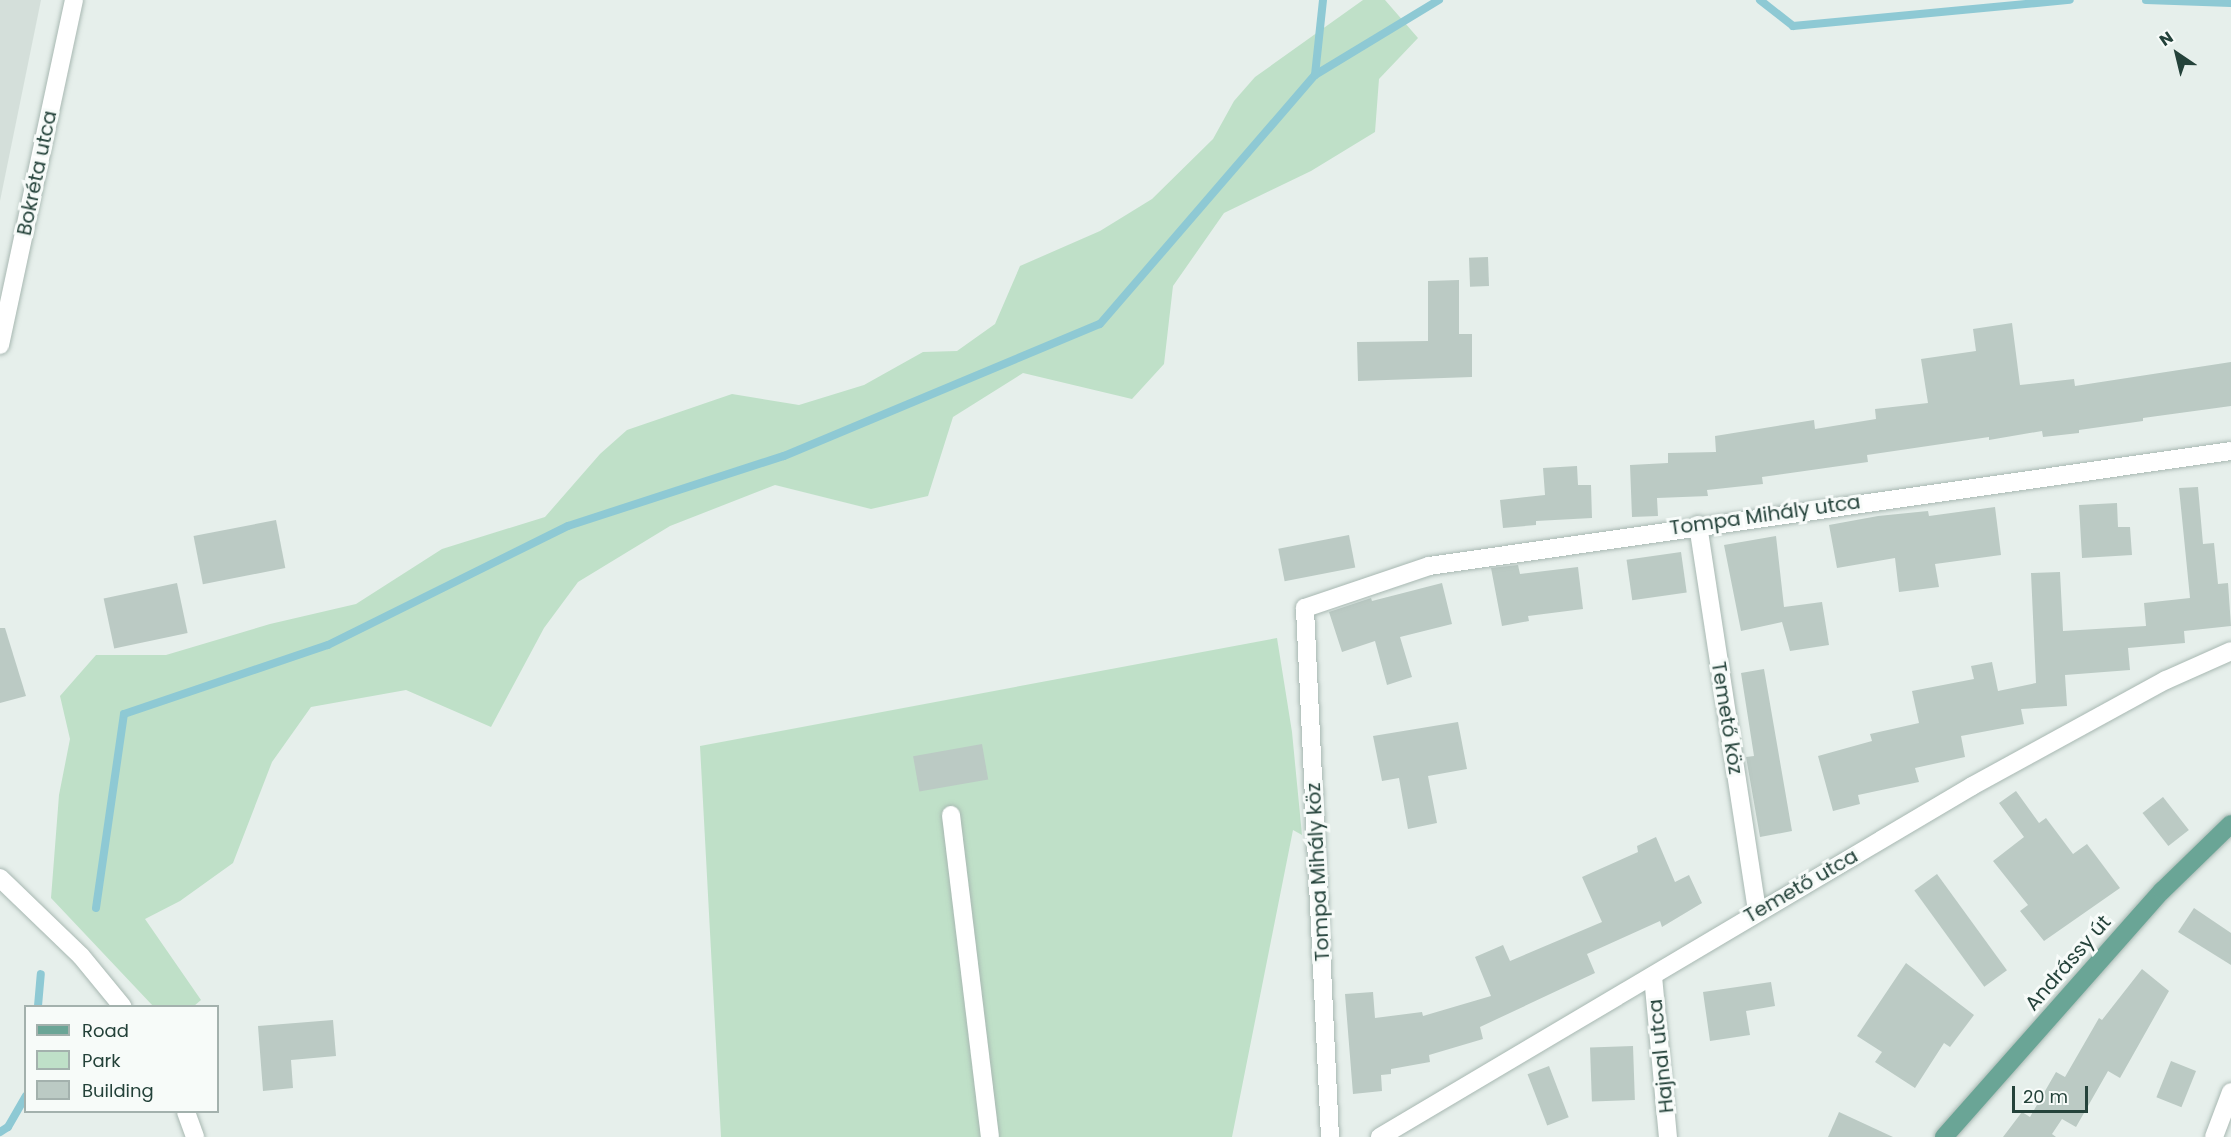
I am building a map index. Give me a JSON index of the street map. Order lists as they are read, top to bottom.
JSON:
{
  "streets": {
    "main road": ["Andrássy út"],
    "street": [
      "Bokréta utca",
      "Tompa Mihály utca",
      "Temető köz",
      "Tompa Mihály köz",
      "Temető utca",
      "Hajnal utca"
    ]
  },
  "crossings": [
    ["Tompa Mihály utca", "Temető köz"],
    ["Tompa Mihály utca", "Tompa Mihály köz"],
    ["Temető köz", "Temető utca"],
    ["Temető utca", "Hajnal utca"]
  ],
  "legend": ["Road", "Park", "Building"],
  "scale_bar": "20 m",
  "north": "top left"
}
